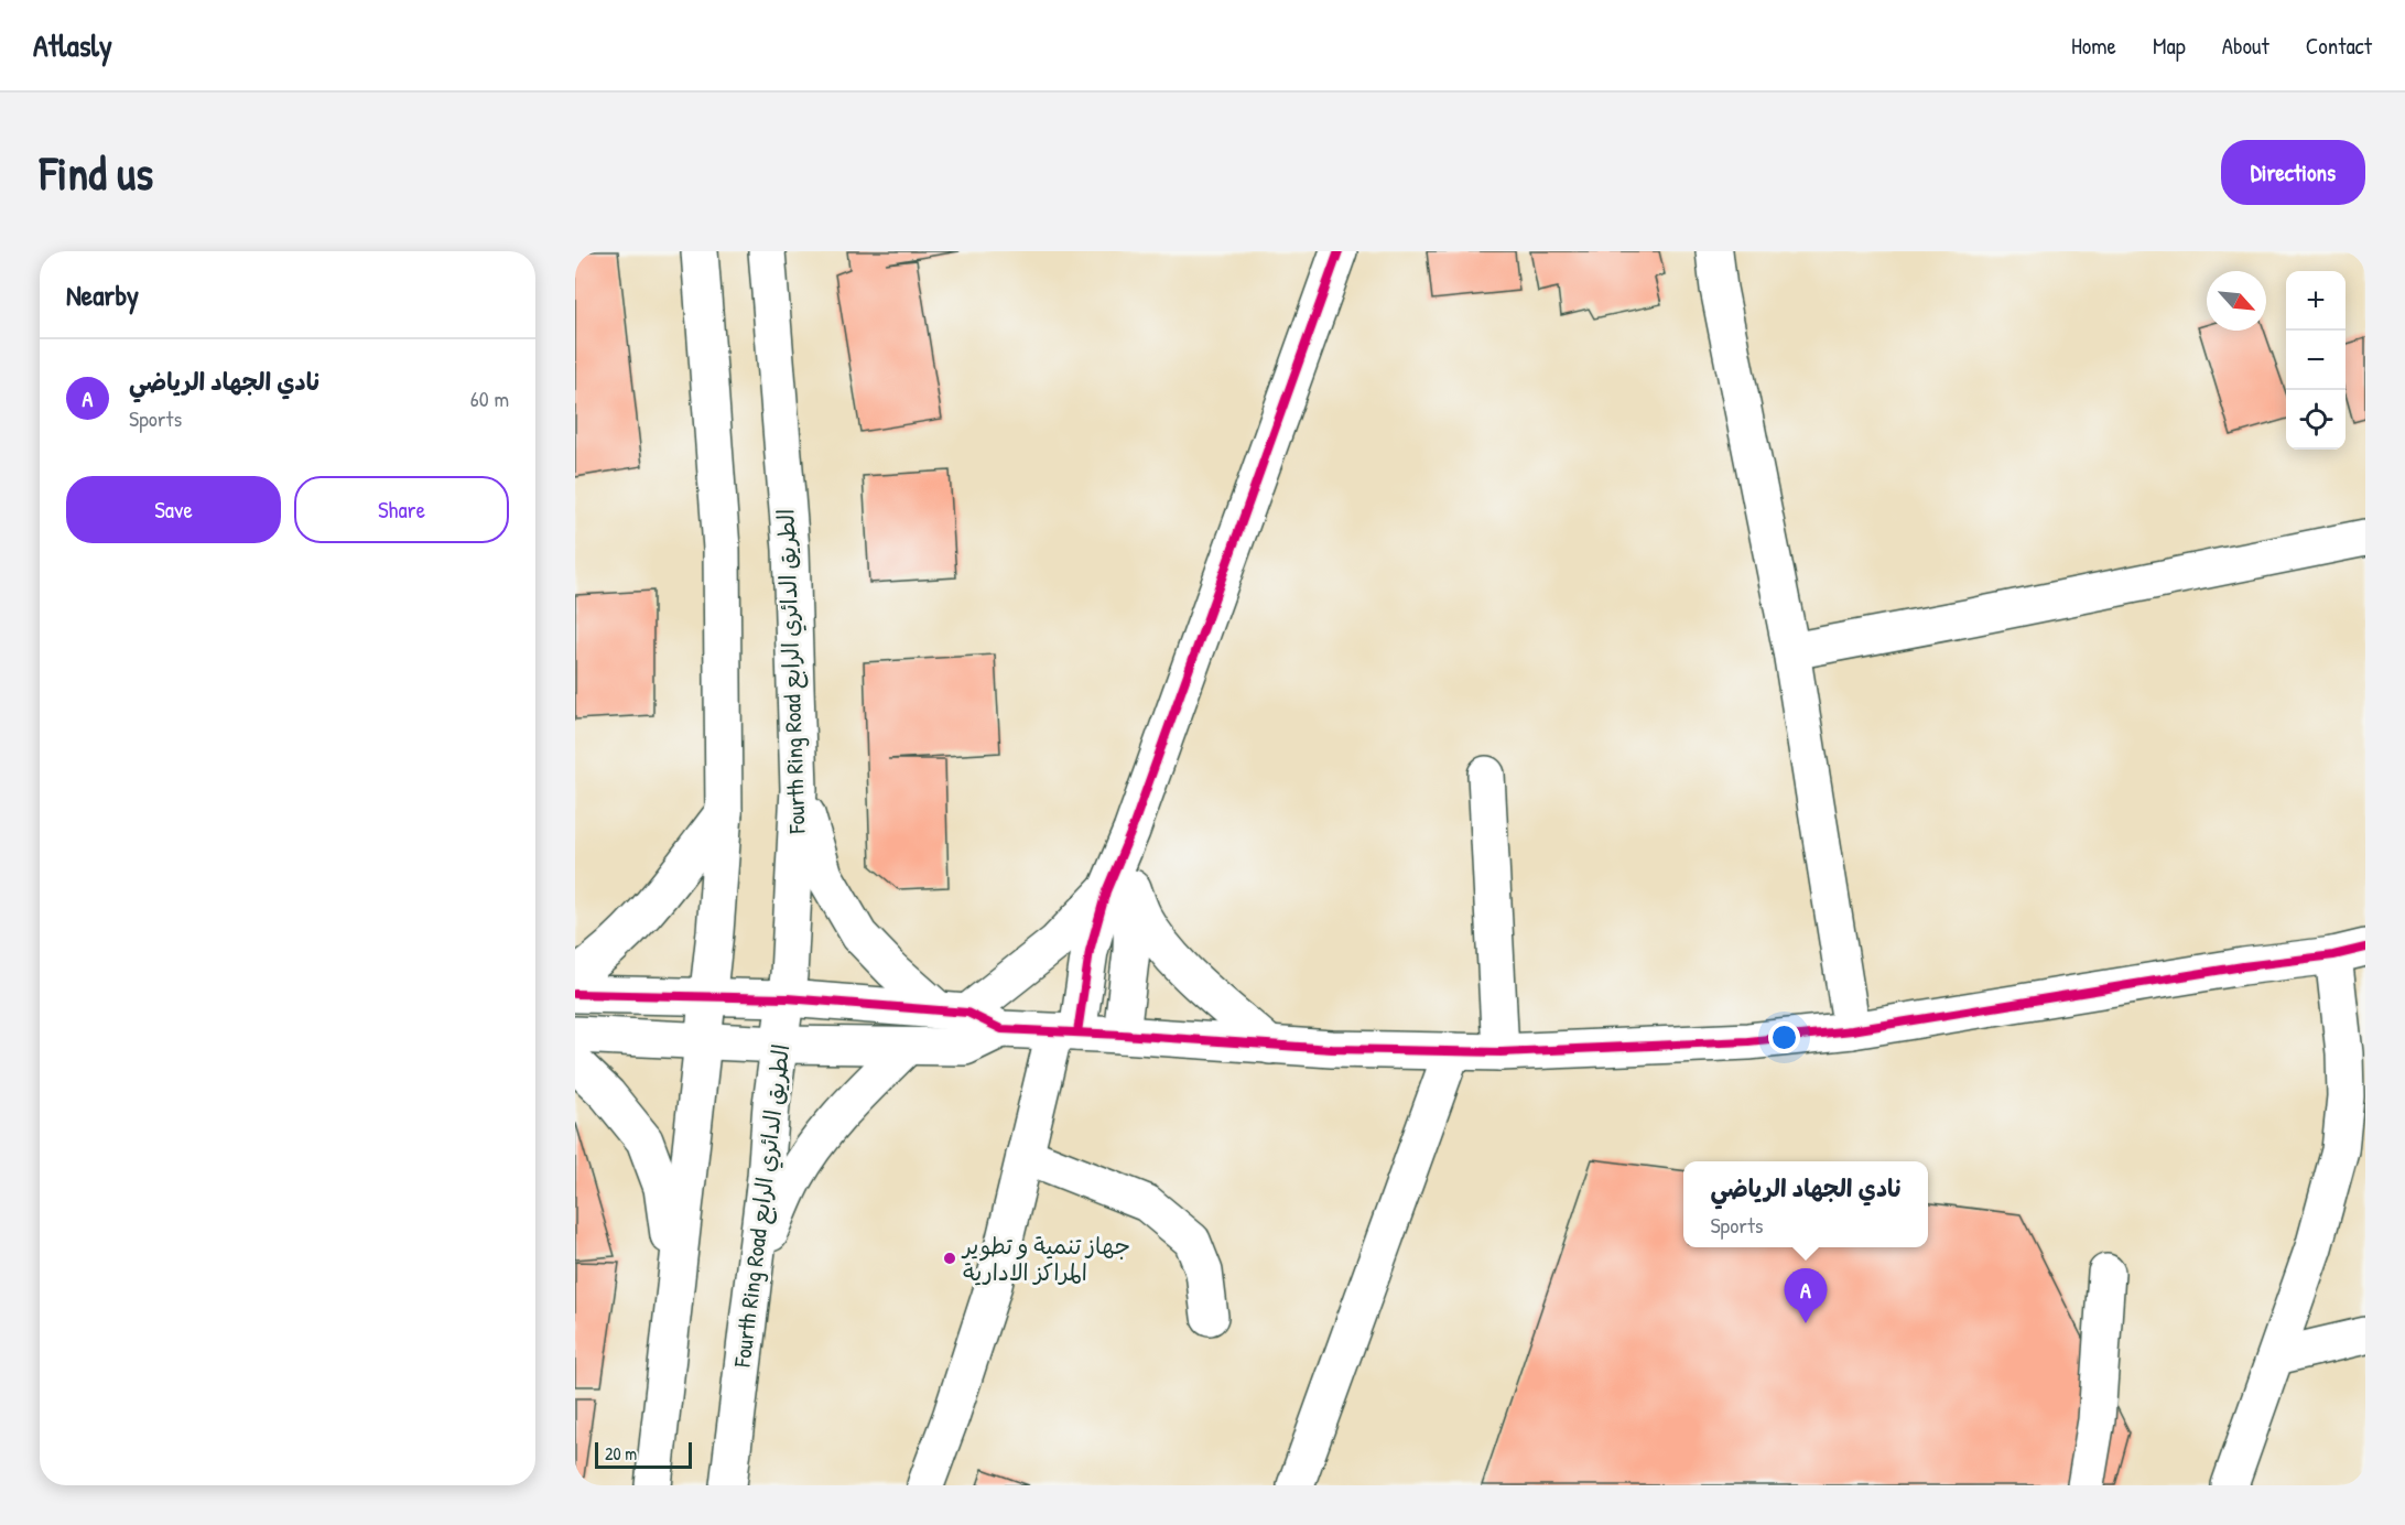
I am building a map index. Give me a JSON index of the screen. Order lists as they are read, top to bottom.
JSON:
{
  "streets": {
    "street": ["Fourth Ring Road الطريق الدائري الرابع"]
  },
  "places": ["جهاز تنمية و تطوير المراكز الادارية"],
  "scale_bar": "20 m",
  "north": "bottom right",
  "page": {
    "header": "Atlasly",
    "nav": [
      "Home",
      "Map",
      "About",
      "Contact"
    ],
    "buttons": [
      "Directions",
      ["Save", "Share"]
    ],
    "title": "Find us",
    "heading": "Nearby",
    "map_buttons": ["+", "−"],
    "list": [
      {
        "mark": "A",
        "name": "نادي الجهاد الرياضي",
        "note": "Sports",
        "value": "60 m"
      }
    ],
    "popup": ["نادي الجهاد الرياضي", "Sports"],
    "pins": "A",
    "scale": "20 m"
  }
}
